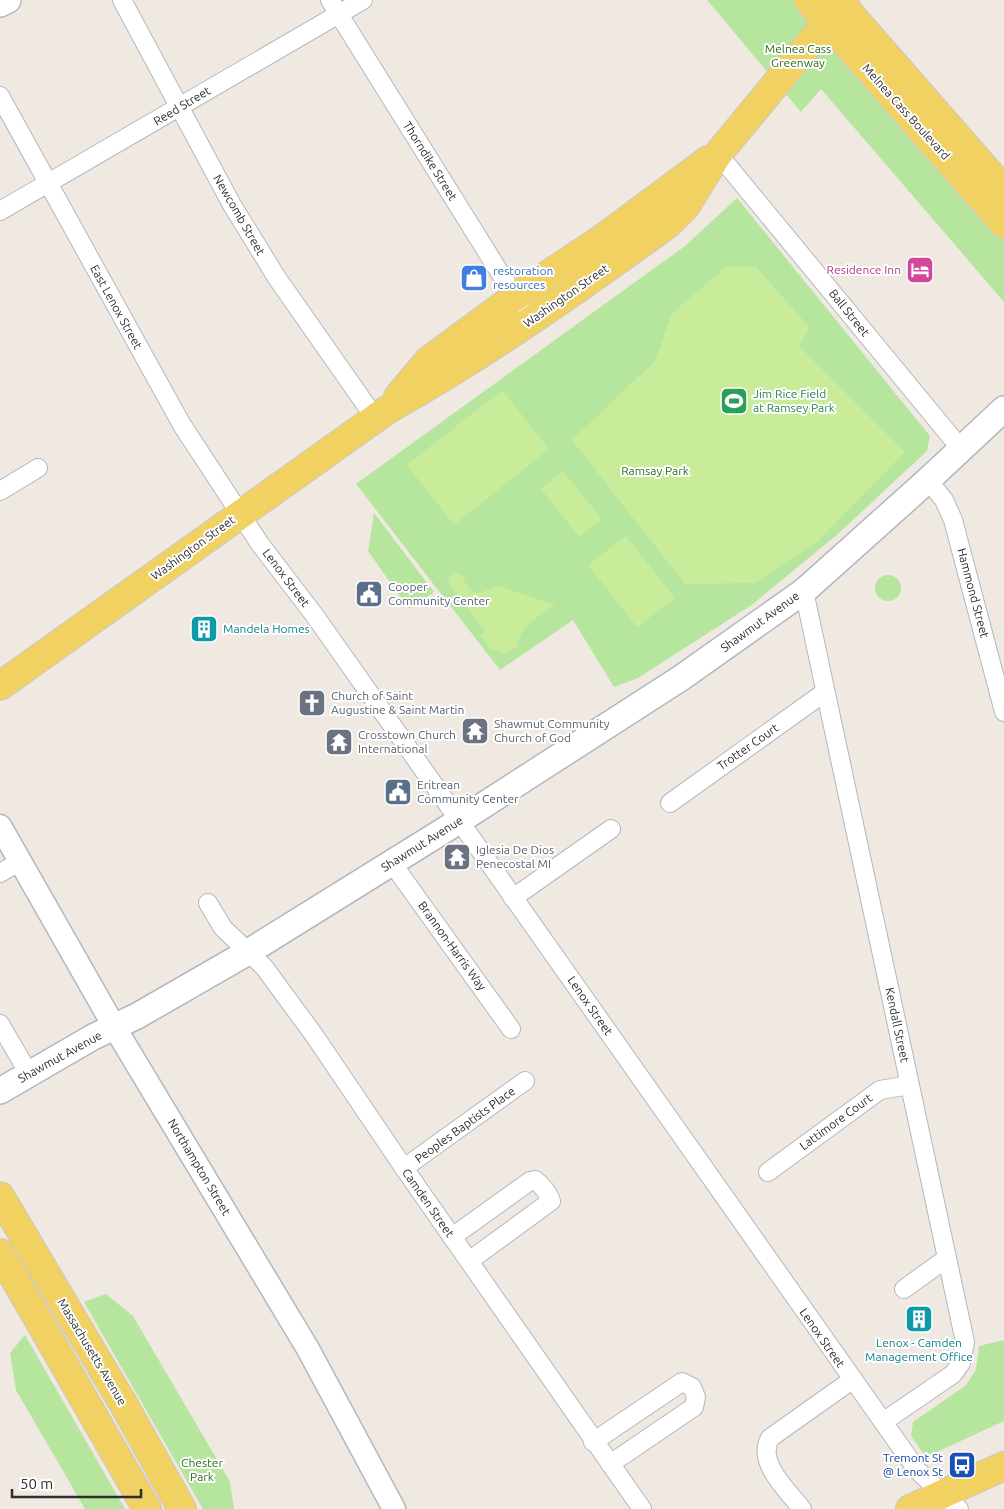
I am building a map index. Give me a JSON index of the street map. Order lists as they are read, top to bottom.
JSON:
{
  "streets": {
    "main road": [
      "Melnea Cass Boulevard",
      "Washington Street",
      "Shawmut Avenue",
      "Massachusetts Avenue"
    ],
    "street": [
      "Reed Street",
      "Thorndike Street",
      "Newcomb Street",
      "East Lenox Street",
      "Ball Street",
      "Lenox Street",
      "Hammond Street",
      "Trotter Court",
      "Brannon-Harris Way",
      "Kendall Street",
      "Lattimore Court",
      "Peoples Baptists Place",
      "Northampton Street",
      "Camden Street"
    ]
  },
  "crossings": [
    ["Reed Street", "Thorndike Street"],
    ["Reed Street", "Newcomb Street"],
    ["Reed Street", "East Lenox Street"],
    ["Melnea Cass Boulevard", "Washington Street"],
    ["Thorndike Street", "Washington Street"],
    ["Newcomb Street", "Washington Street"],
    ["Washington Street", "East Lenox Street"],
    ["Washington Street", "Ball Street"],
    ["Washington Street", "Lenox Street"],
    ["East Lenox Street", "Lenox Street"],
    ["Ball Street", "Shawmut Avenue"],
    ["Lenox Street", "Shawmut Avenue"],
    ["Lenox Street", "Kendall Street"],
    ["Hammond Street", "Shawmut Avenue"],
    ["Shawmut Avenue", "Brannon-Harris Way"],
    ["Shawmut Avenue", "Kendall Street"],
    ["Shawmut Avenue", "Northampton Street"],
    ["Shawmut Avenue", "Camden Street"],
    ["Trotter Court", "Kendall Street"],
    ["Kendall Street", "Lattimore Court"],
    ["Peoples Baptists Place", "Camden Street"]
  ],
  "parks": ["Melnea Cass Greenway", "Ramsay Park", "Chester Park"],
  "places": {
    "hotel": ["Residence Inn"],
    "shop": ["restoration resources"],
    "sports": ["Jim Rice Field at Ramsey Park"],
    "public building": ["Cooper Community Center", "Eritrean Community Center"],
    "building": ["Mandela Homes", "Lenox - Camden Management Office"],
    "church": ["Church of Saint Augustine & Saint Martin"],
    "temple": ["Shawmut Community Church of God", "Crosstown Church International", "Iglesia De Dios Penecostal MI"],
    "bus stop": ["Tremont St @ Lenox St"]
  },
  "scale_bar": "50 m"
}
